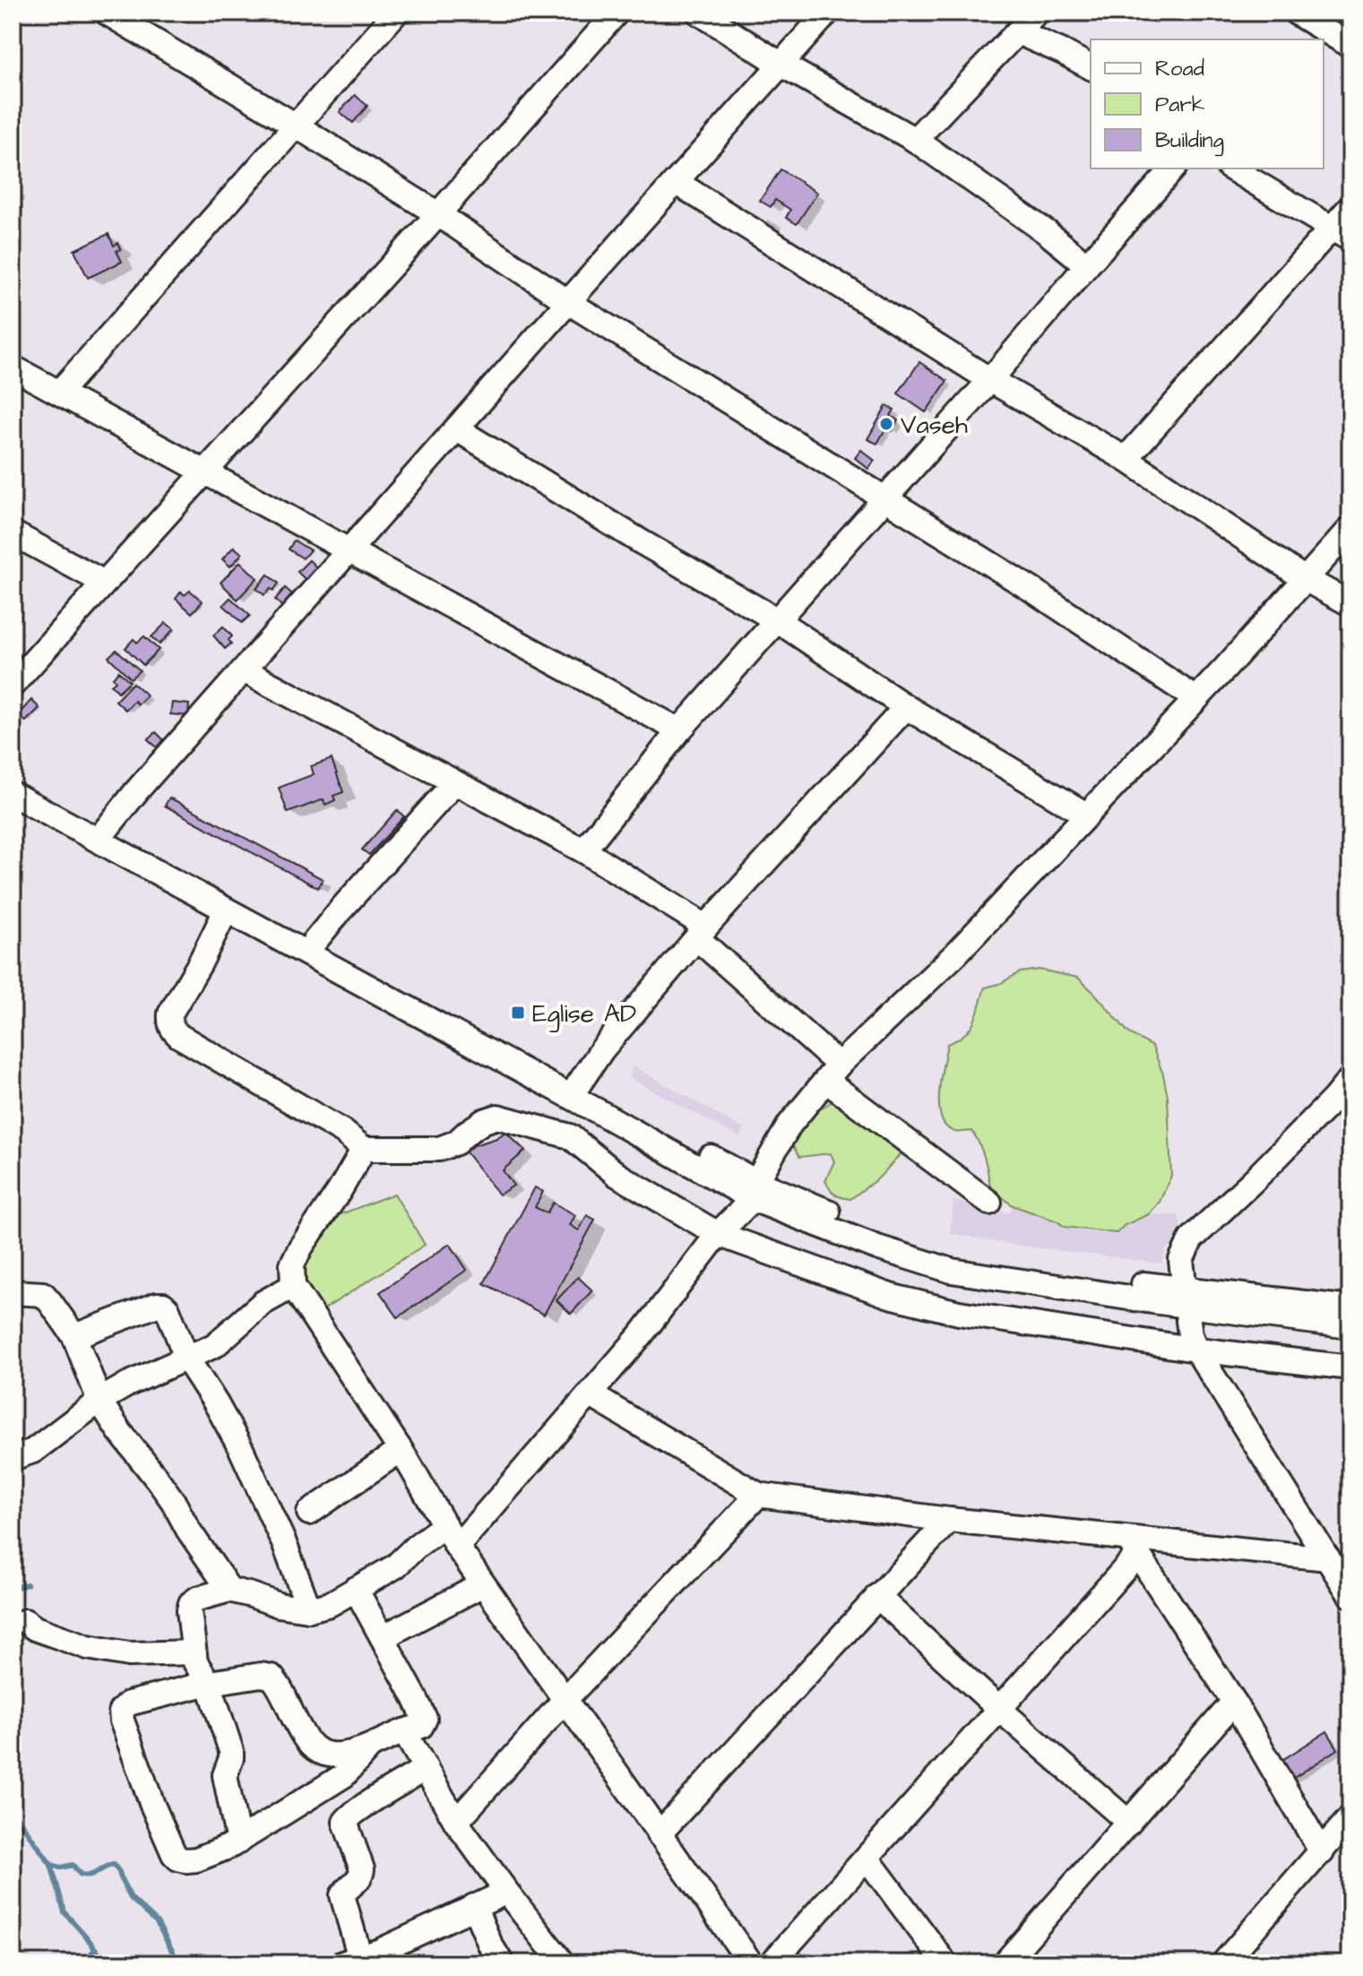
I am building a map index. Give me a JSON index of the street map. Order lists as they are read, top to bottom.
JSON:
{
  "places": {
    "other": ["Vaseh"],
    "transit": ["Eglise AD"]
  },
  "legend": ["Road", "Park", "Building"]
}
